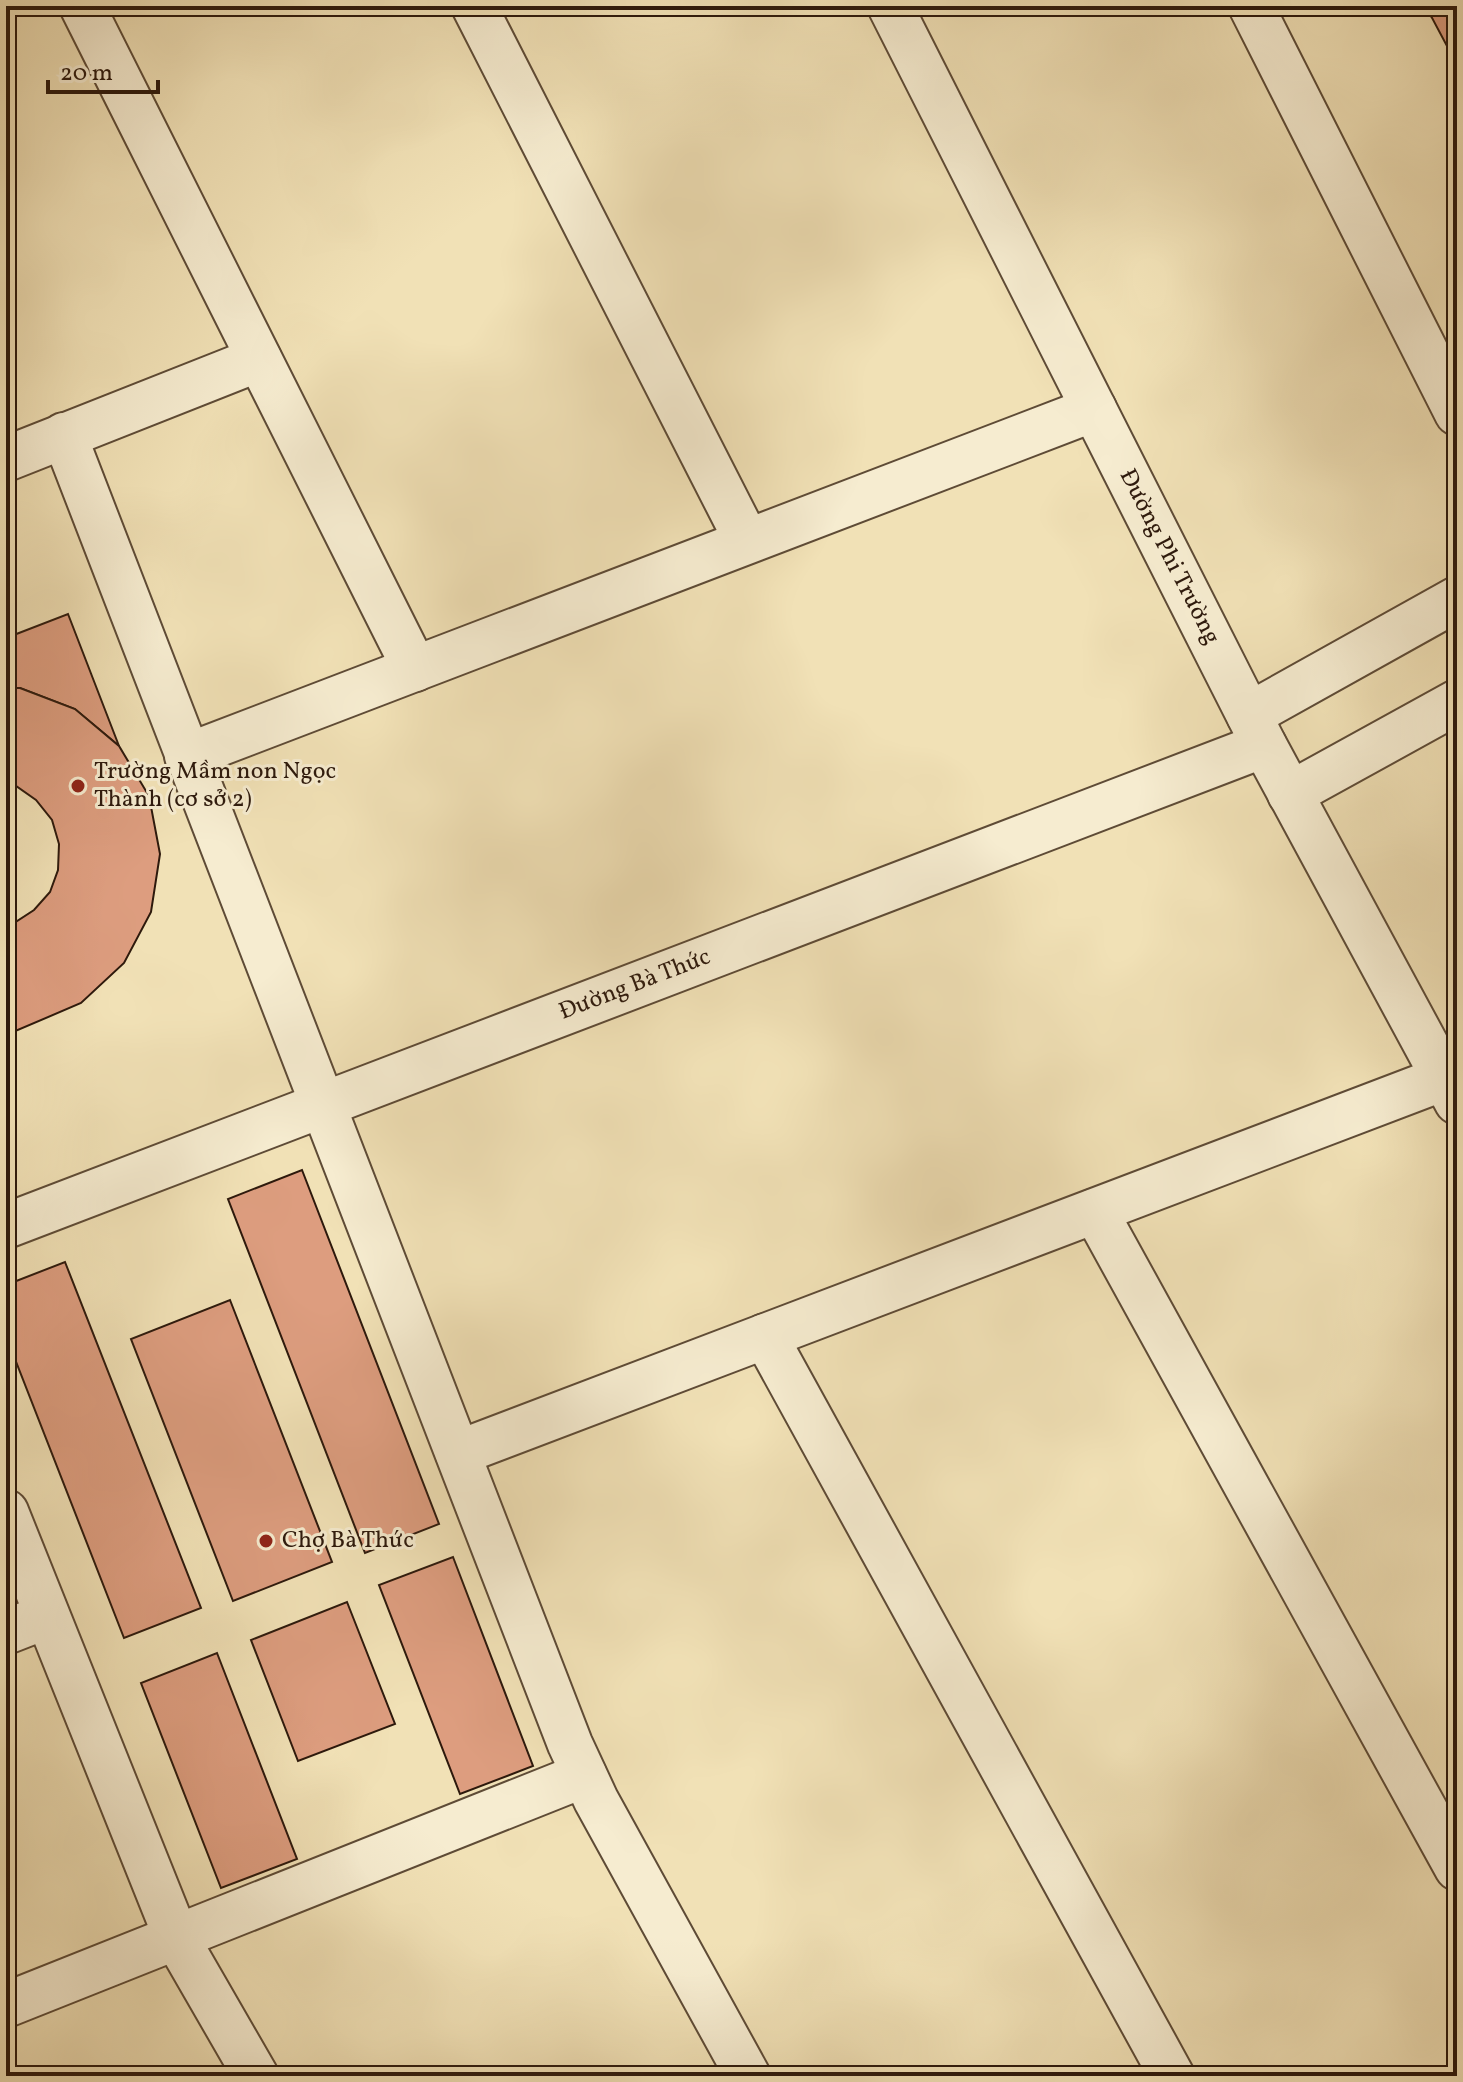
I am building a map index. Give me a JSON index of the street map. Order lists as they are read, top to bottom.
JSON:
{
  "streets": {
    "street": ["Đường Phi Trường", "Đường Bà Thức"]
  },
  "crossings": [
    ["Đường Phi Trường", "Đường Bà Thức"]
  ],
  "places": ["Trường Mầm non Ngọc Thành (cơ sở 2)", "Chợ Bà Thức"],
  "scale_bar": "20 m"
}
